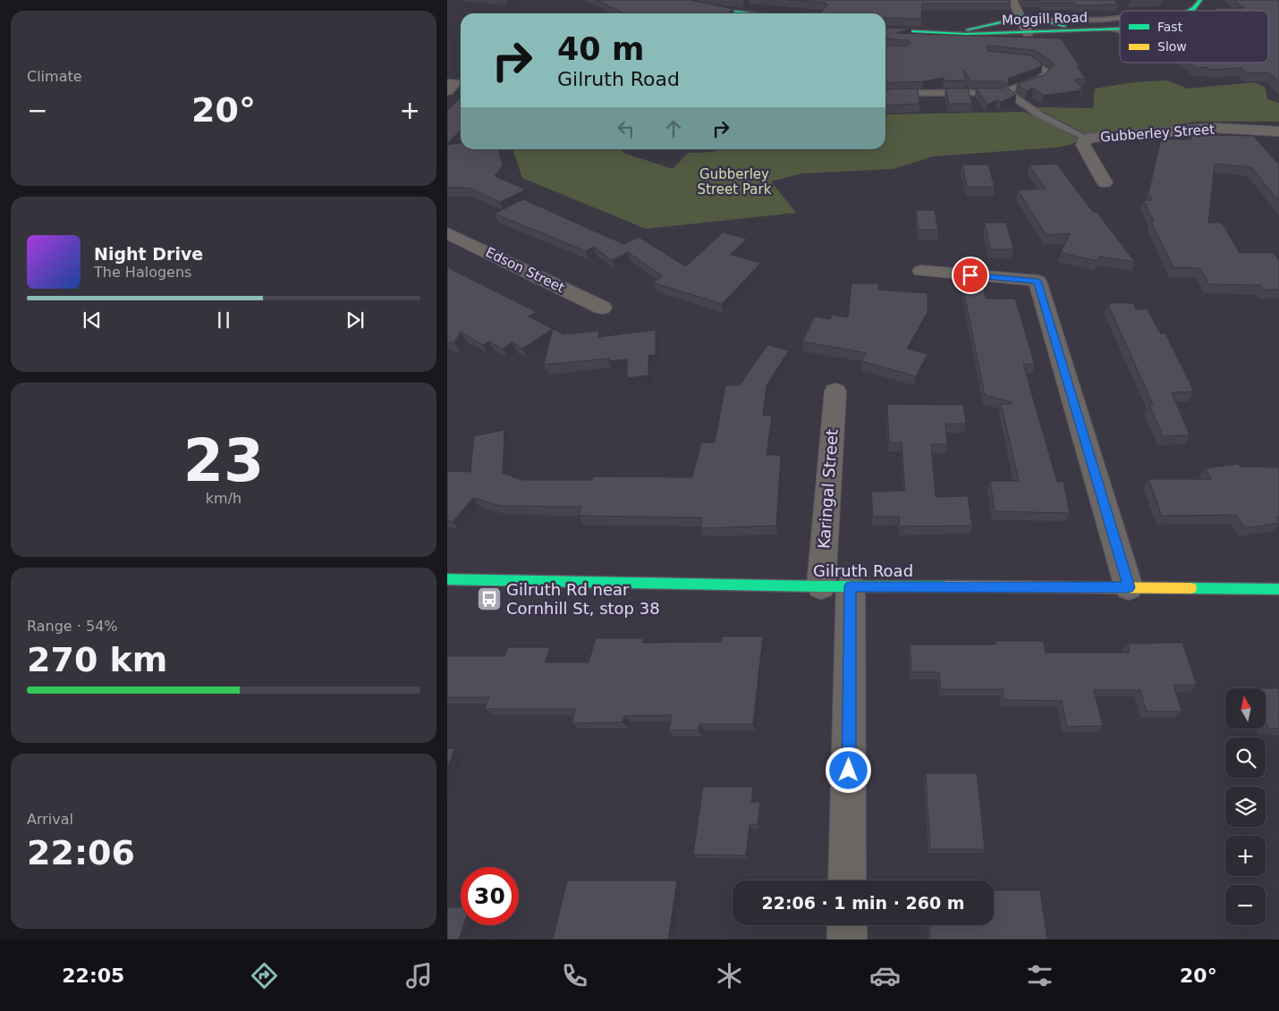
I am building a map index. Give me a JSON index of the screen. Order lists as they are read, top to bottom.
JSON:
{
  "streets": {
    "main road": ["Moggill Road", "Gilruth Road"],
    "street": ["Gubberley Street", "Edson Street", "Karingal Street"]
  },
  "crossings": [
    ["Karingal Street", "Gilruth Road"]
  ],
  "parks": ["Gubberley Street Park"],
  "places": {
    "bus stop": ["Gilruth Rd near Cornhill St, stop 38"]
  },
  "legend": ["Fast", "Slow"],
  "north": "top",
  "page": {
    "tile": [
      "Climate",
      ["23", "km/h"],
      ["Range · 54%", "270 km"],
      ["Arrival", "22:06"]
    ],
    "turn": ["40 m", "Gilruth Road"],
    "heat": ["−", "20°", "+"],
    "song": ["Night Drive", "The Halogens"],
    "map_buttons": ["+", "−"],
    "limit": "30",
    "trip": "22:06 · 1 min · 260 m",
    "tabs": ["22:05", "20°"]
  }
}
